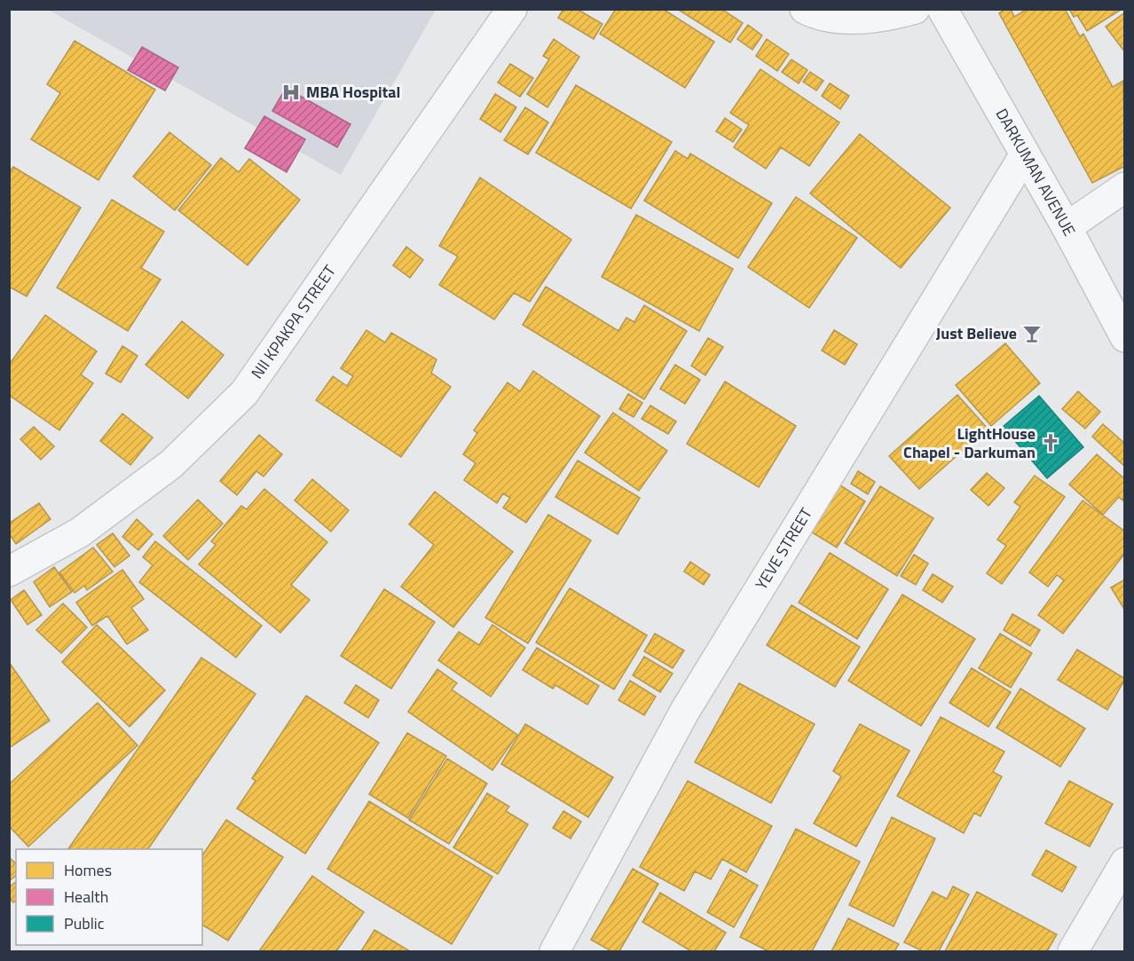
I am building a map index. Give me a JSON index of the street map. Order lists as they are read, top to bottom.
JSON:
{
  "streets": {
    "street": ["DARKUMAN AVENUE", "NII KPAKPA STREET", "YEVE STREET"]
  },
  "crossings": [
    ["DARKUMAN AVENUE", "YEVE STREET"]
  ],
  "places": {
    "hospital": ["MBA Hospital"],
    "bar": ["Just Believe"],
    "church": ["LightHouse Chapel - Darkuman"]
  },
  "legend": ["Homes", "Health", "Public"]
}
